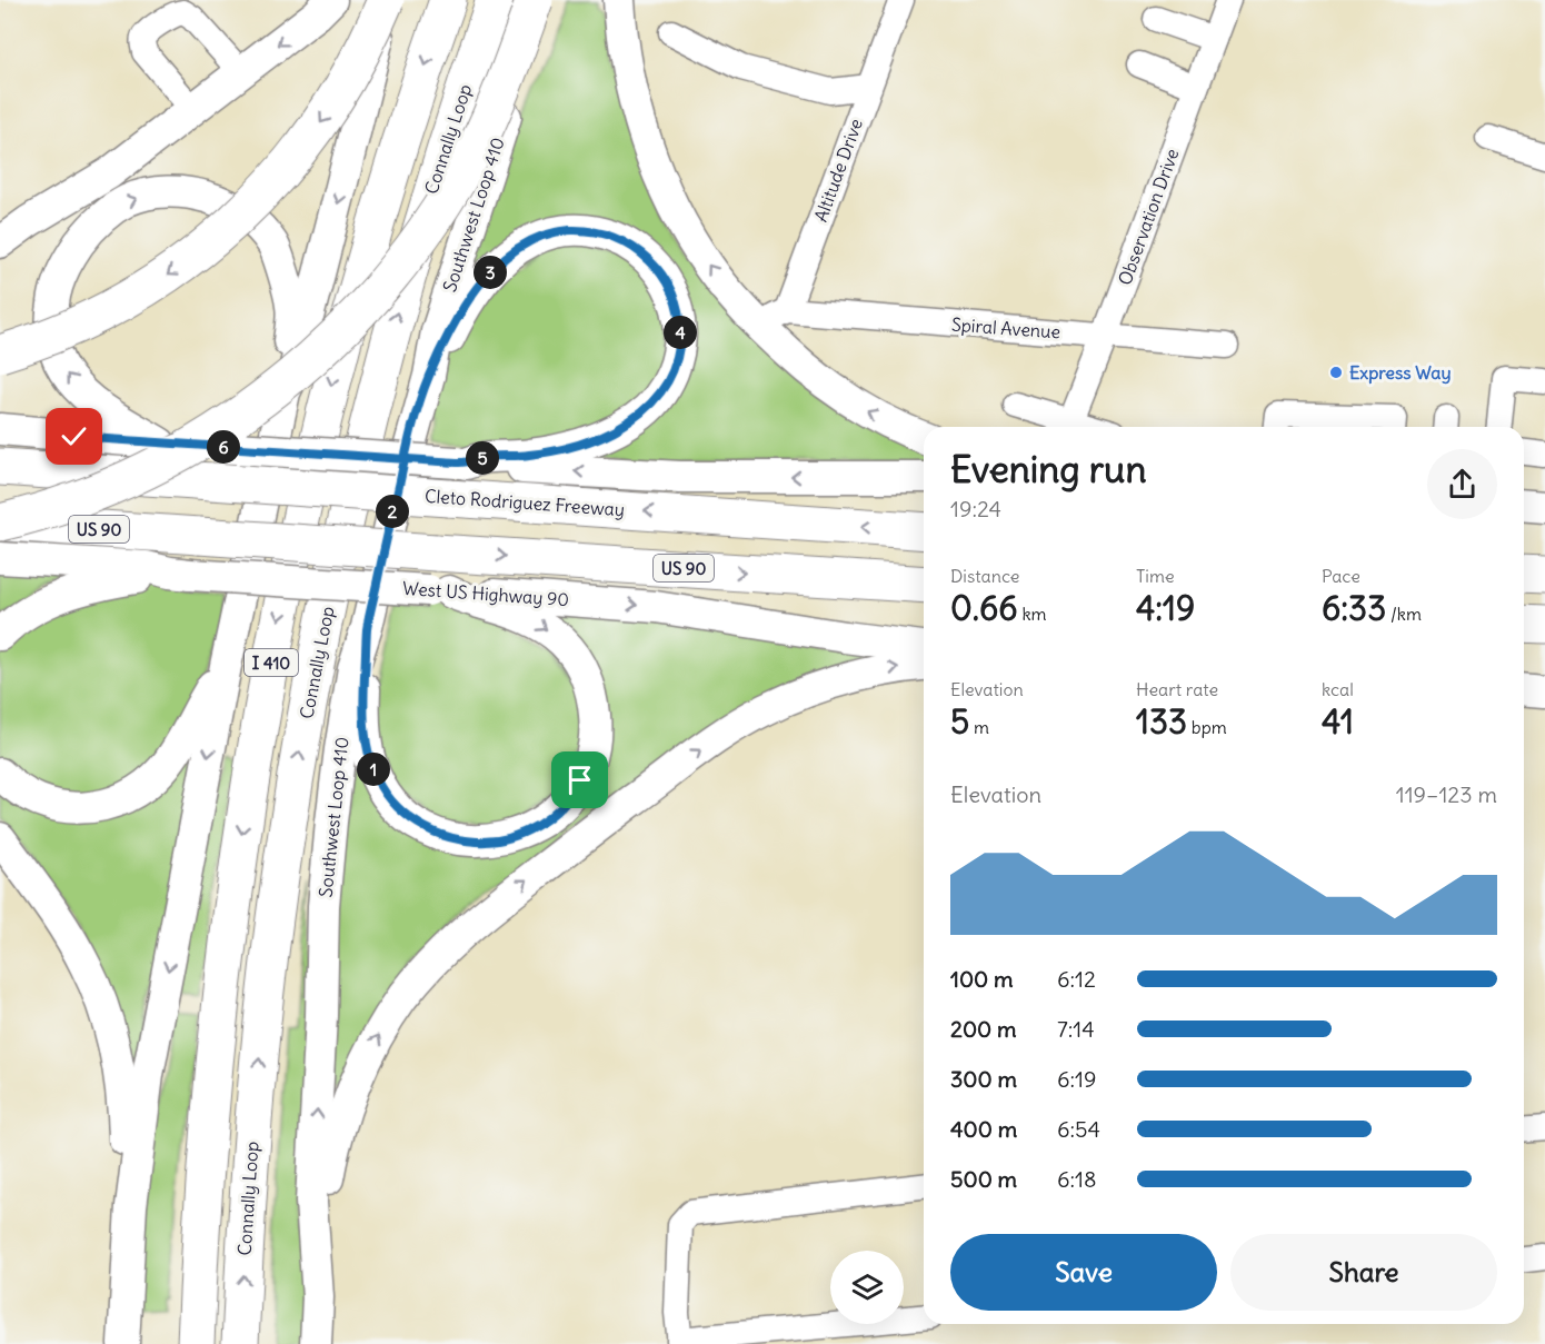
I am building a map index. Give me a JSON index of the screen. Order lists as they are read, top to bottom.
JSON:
{
  "streets": {
    "highway": [
      "Connally Loop",
      "Cleto Rodriguez Freeway",
      "US 90",
      "I 410"
    ],
    "main road": ["Southwest Loop 410", "West US Highway 90"],
    "street": ["Altitude Drive", "Observation Drive", "Spiral Avenue"]
  },
  "crossings": [
    ["Altitude Drive", "Spiral Avenue"],
    ["Observation Drive", "Spiral Avenue"]
  ],
  "places": ["Express Way"],
  "page": {
    "pins": [
      "3",
      "4",
      "6",
      "5",
      "2",
      "1"
    ],
    "heading": ["Evening run", "19:24"],
    "stats": [
      ["Distance", "0.66 km"],
      ["Time", "4:19"],
      ["Pace", "6:33 /km"],
      ["Elevation", "5 m"],
      ["Heart rate", "133 bpm"],
      ["kcal", "41"]
    ],
    "chart": ["Elevation", "119–123 m"],
    "list": [
      {
        "name": "100 m",
        "note": "6:12"
      },
      {
        "name": "200 m",
        "note": "7:14"
      },
      {
        "name": "300 m",
        "note": "6:19"
      },
      {
        "name": "400 m",
        "note": "6:54"
      },
      {
        "name": "500 m",
        "note": "6:18"
      }
    ],
    "buttons": ["Save", "Share"]
  }
}
